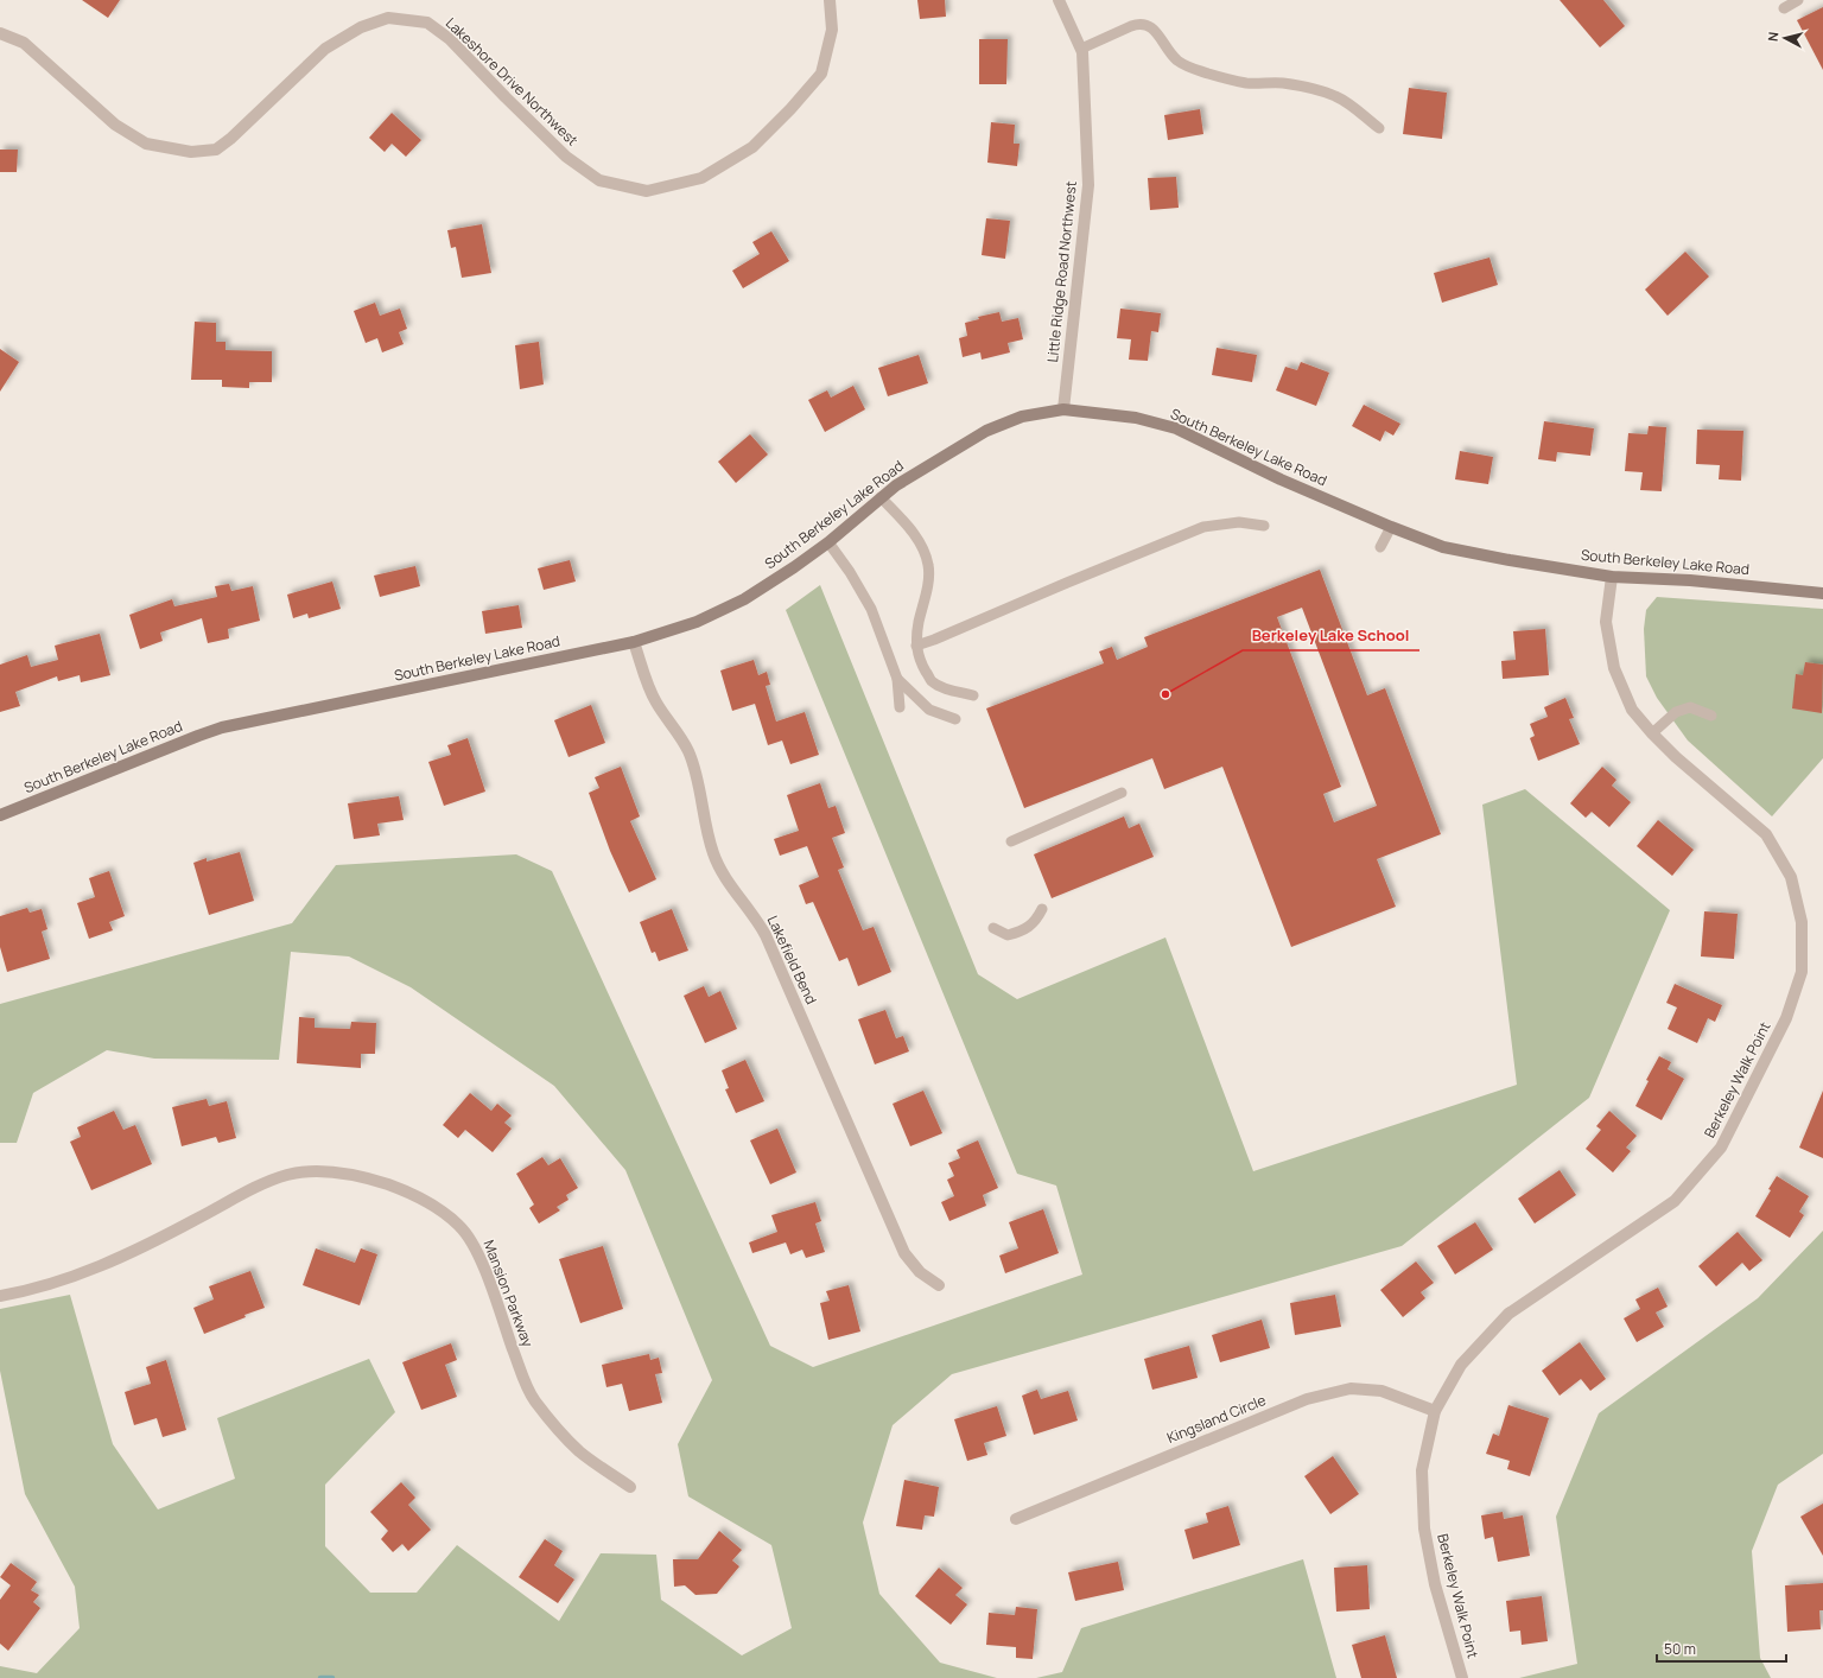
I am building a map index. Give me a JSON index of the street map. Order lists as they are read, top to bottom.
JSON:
{
  "streets": {
    "street": [
      "Lakeshore Drive Northwest",
      "Little Ridge Road Northwest",
      "South Berkeley Lake Road",
      "Lakefield Bend",
      "Berkeley Walk Point",
      "Mansion Parkway",
      "Kingsland Circle"
    ]
  },
  "crossings": [
    ["Little Ridge Road Northwest", "South Berkeley Lake Road"],
    ["South Berkeley Lake Road", "Lakefield Bend"],
    ["South Berkeley Lake Road", "Berkeley Walk Point"],
    ["Berkeley Walk Point", "Kingsland Circle"]
  ],
  "places": ["Berkeley Lake School"],
  "scale_bar": "50 m",
  "north": "left"
}
